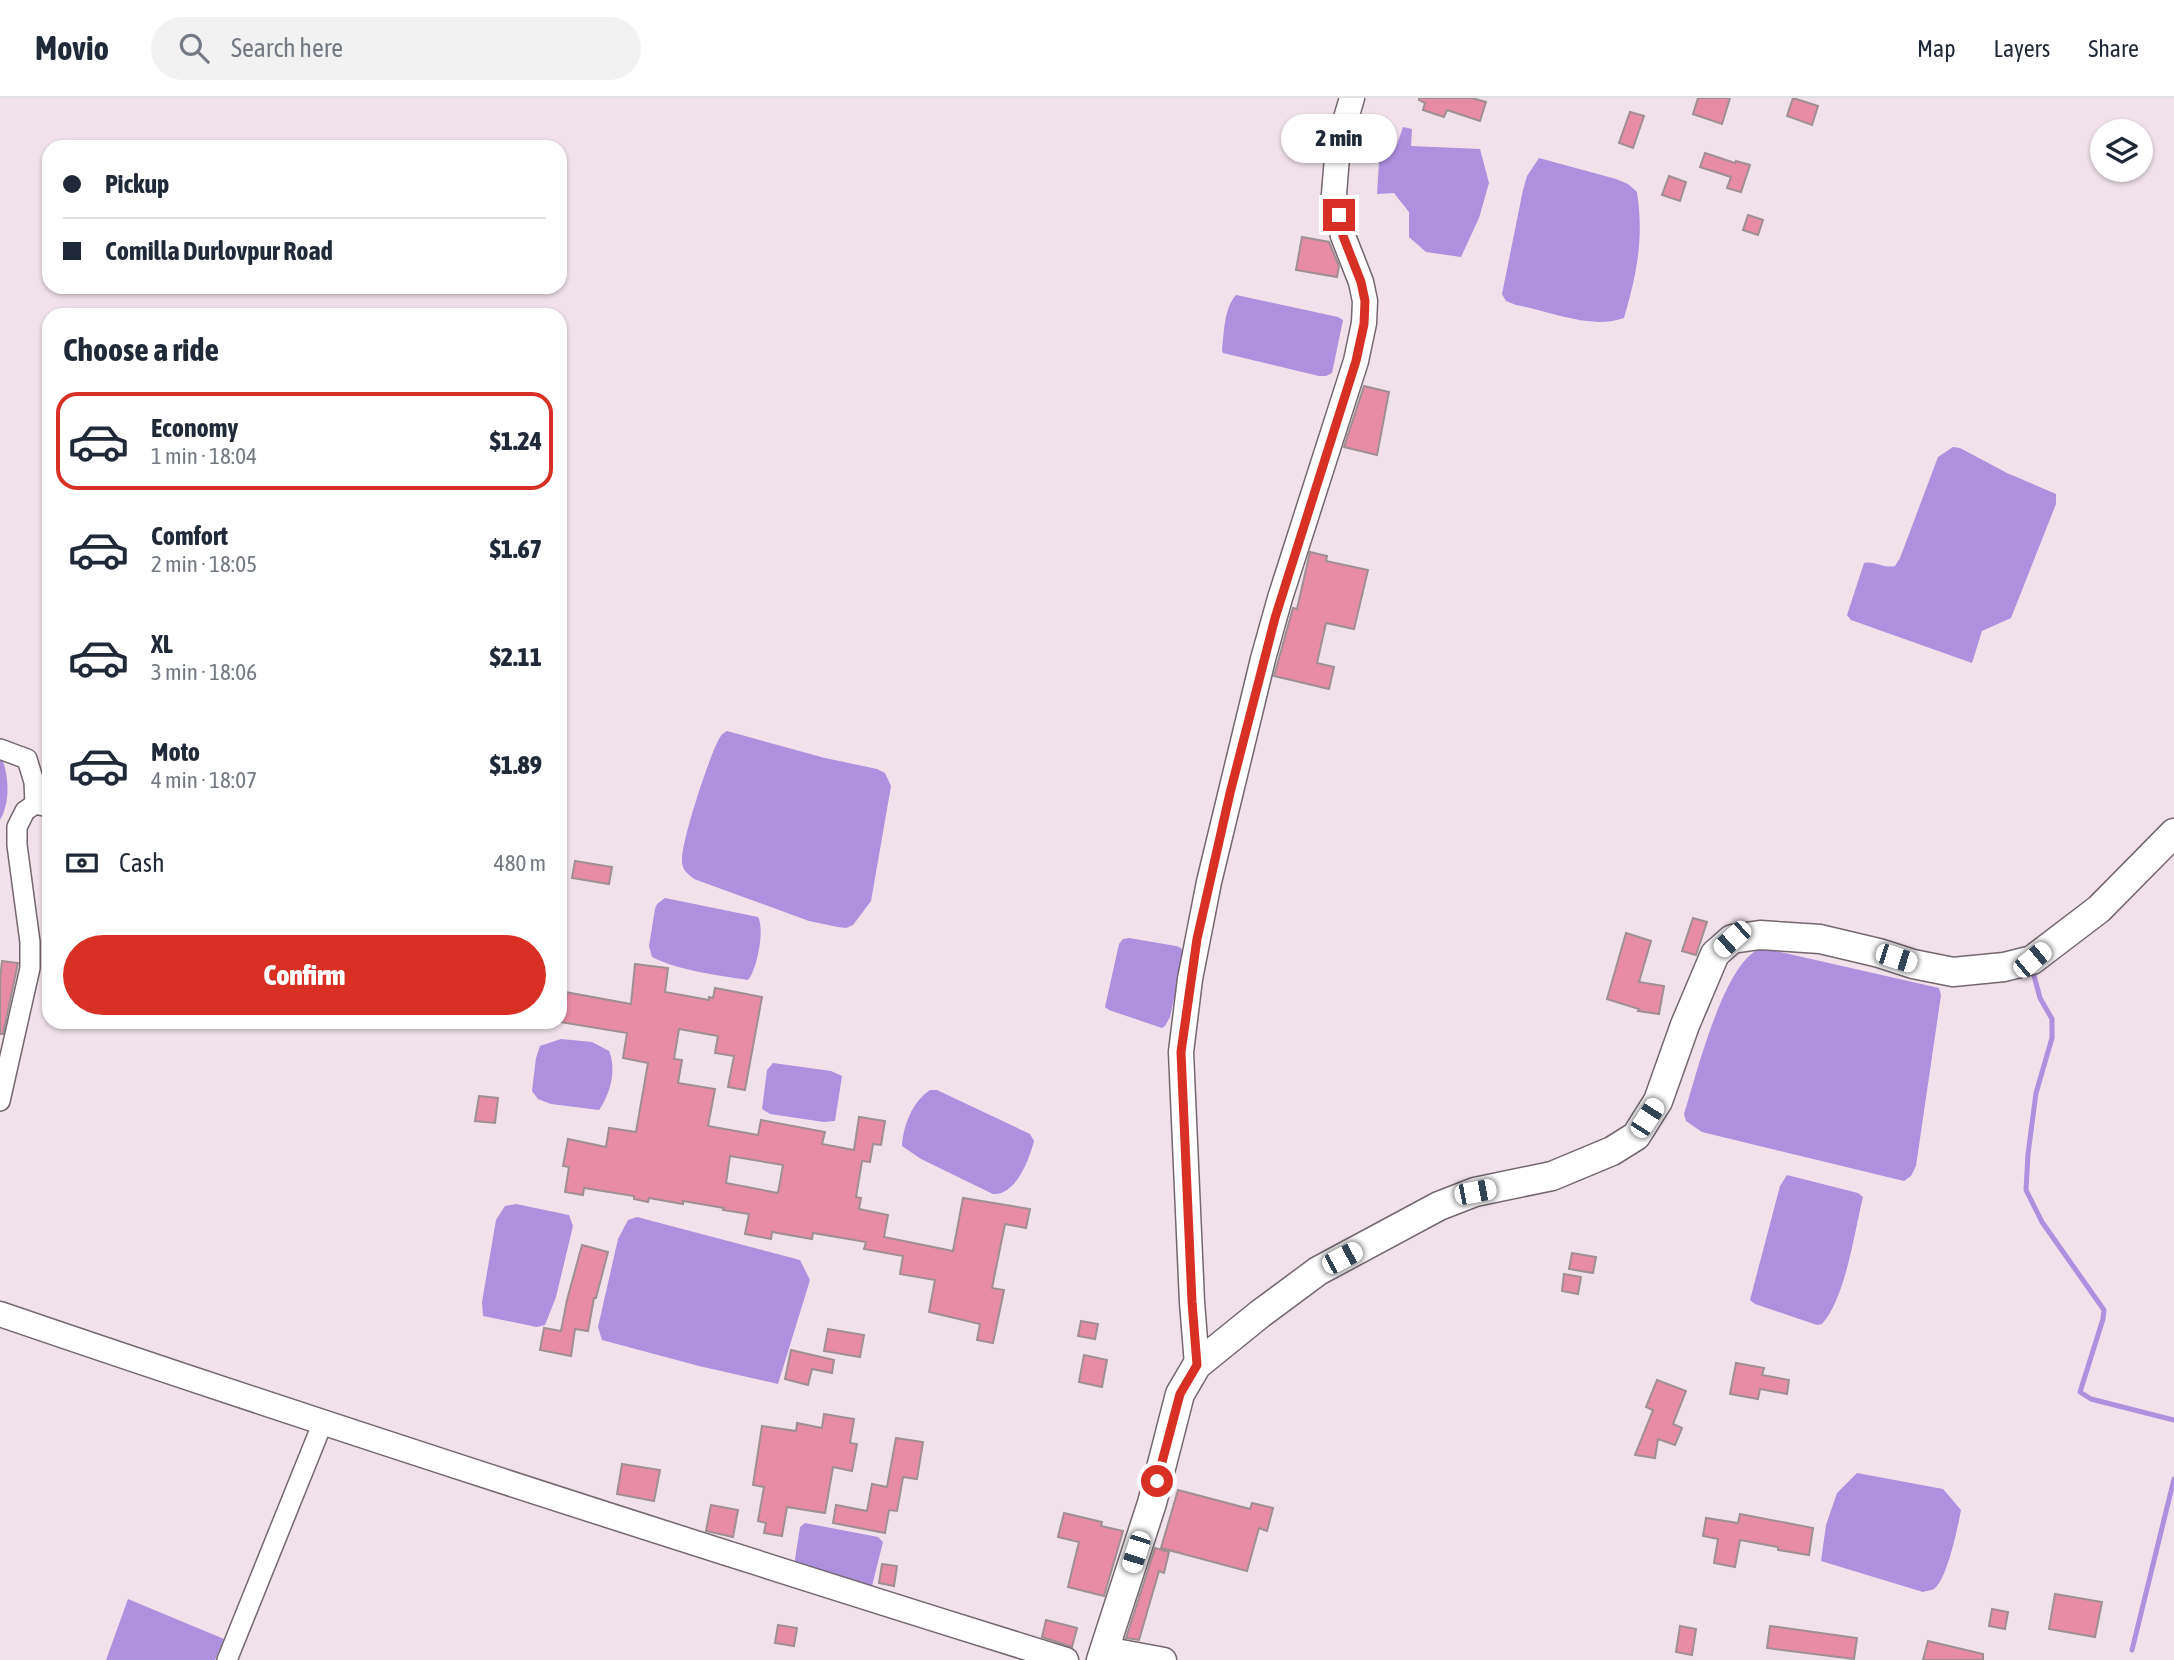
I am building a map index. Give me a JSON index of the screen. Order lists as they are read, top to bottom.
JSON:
{
  "page": {
    "header": "Movio",
    "search": "Search here",
    "nav": ["Map", "Layers", "Share"],
    "bubble": "2 min",
    "banner": ["Pickup", "Comilla Durlovpur Road"],
    "heading": "Choose a ride",
    "list": [
      {
        "name": "Economy",
        "note": "1 min · 18:04",
        "value": "$1.24"
      },
      {
        "name": "Comfort",
        "note": "2 min · 18:05",
        "value": "$1.67"
      },
      {
        "name": "XL",
        "note": "3 min · 18:06",
        "value": "$2.11"
      },
      {
        "name": "Moto",
        "note": "4 min · 18:07",
        "value": "$1.89"
      }
    ],
    "pay": ["Cash", "480 m"],
    "buttons": "Confirm"
  }
}
